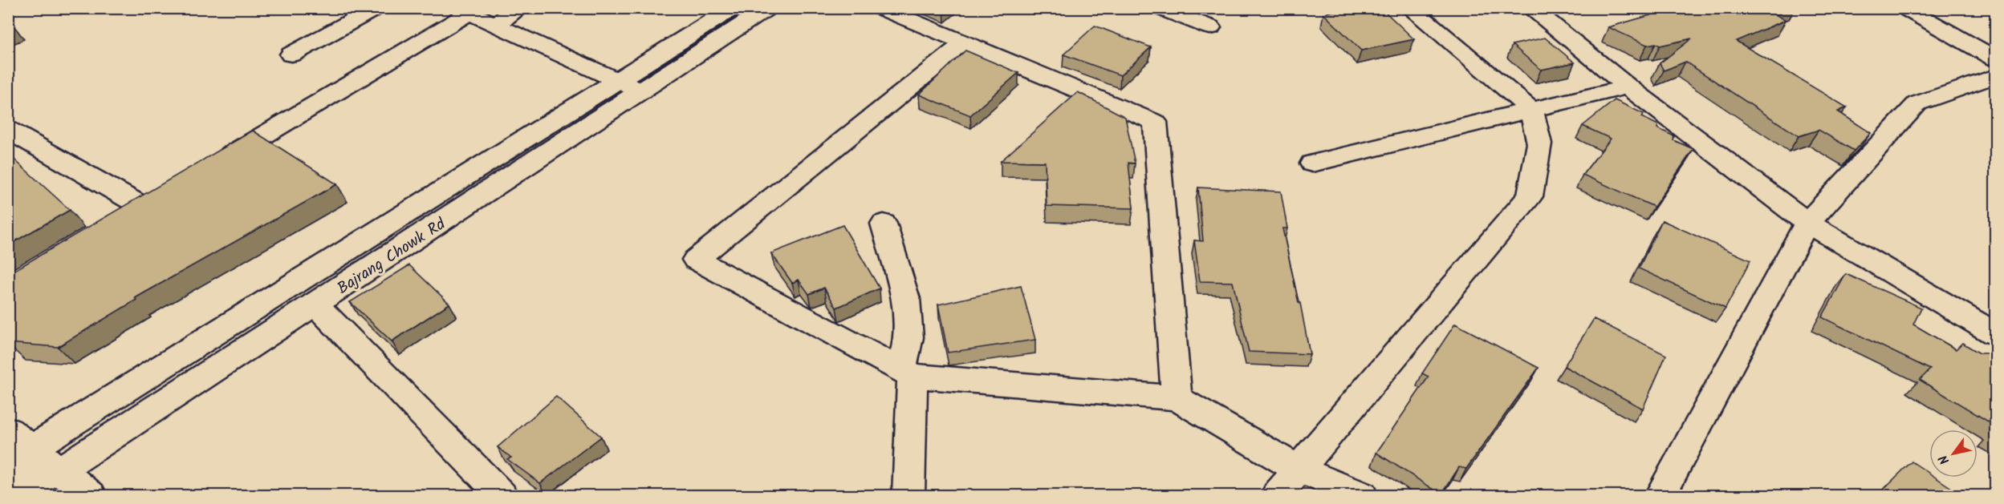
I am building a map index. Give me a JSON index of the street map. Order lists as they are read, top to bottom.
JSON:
{
  "streets": {
    "street": ["Bajrang Chowk Rd"]
  },
  "north": "bottom left"
}
